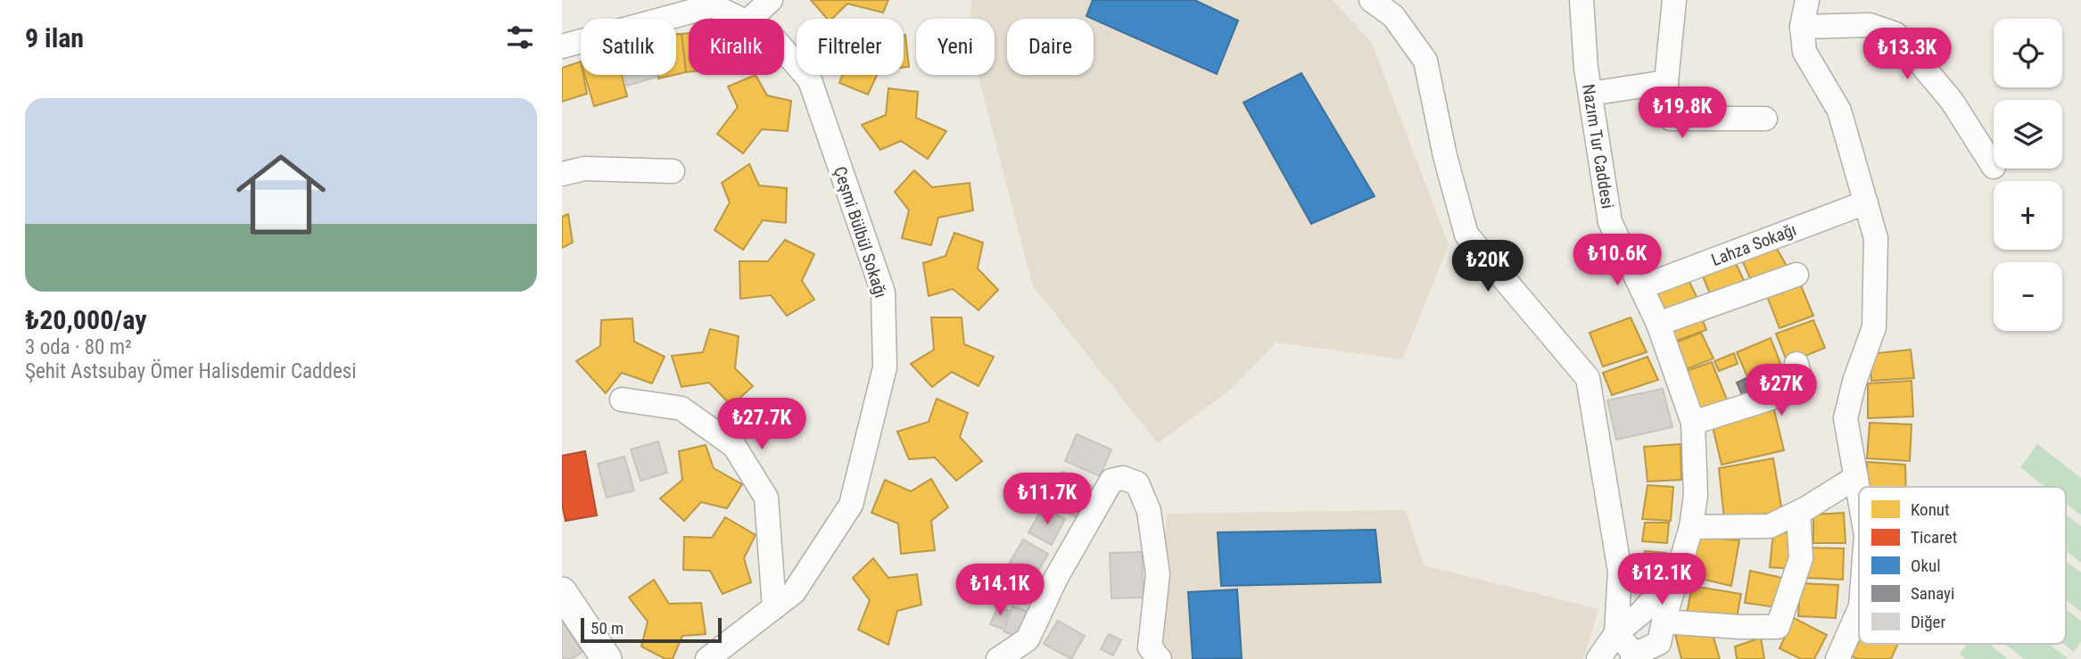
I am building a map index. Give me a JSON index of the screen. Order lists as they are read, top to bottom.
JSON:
{
  "streets": {
    "street": ["Nazım Tur Caddesi", "Çeşmi Bülbül Sokağı", "Lahza Sokağı"]
  },
  "crossings": [
    ["Nazım Tur Caddesi", "Lahza Sokağı"]
  ],
  "legend": [
    "Konut",
    "Ticaret",
    "Okul",
    "Sanayi",
    "Diğer"
  ],
  "scale_bar": "50 m",
  "page": {
    "heading": "9 ilan",
    "map_buttons": ["+", "−"],
    "chip": [
      "Satılık",
      "Kiralık",
      "Filtreler",
      "Yeni",
      "Daire"
    ],
    "price": [
      "₺13.3K",
      "₺19.8K",
      "₺10.6K",
      "₺20K",
      "₺27K",
      "₺27.7K",
      "₺11.7K",
      "₺12.1K",
      "₺14.1K"
    ],
    "list": [
      {
        "name": "₺20,000/ay",
        "note": "3 oda · 80 m² · Şehit Astsubay Ömer Halisdemir Caddesi"
      }
    ],
    "scale": "50 m"
  }
}
